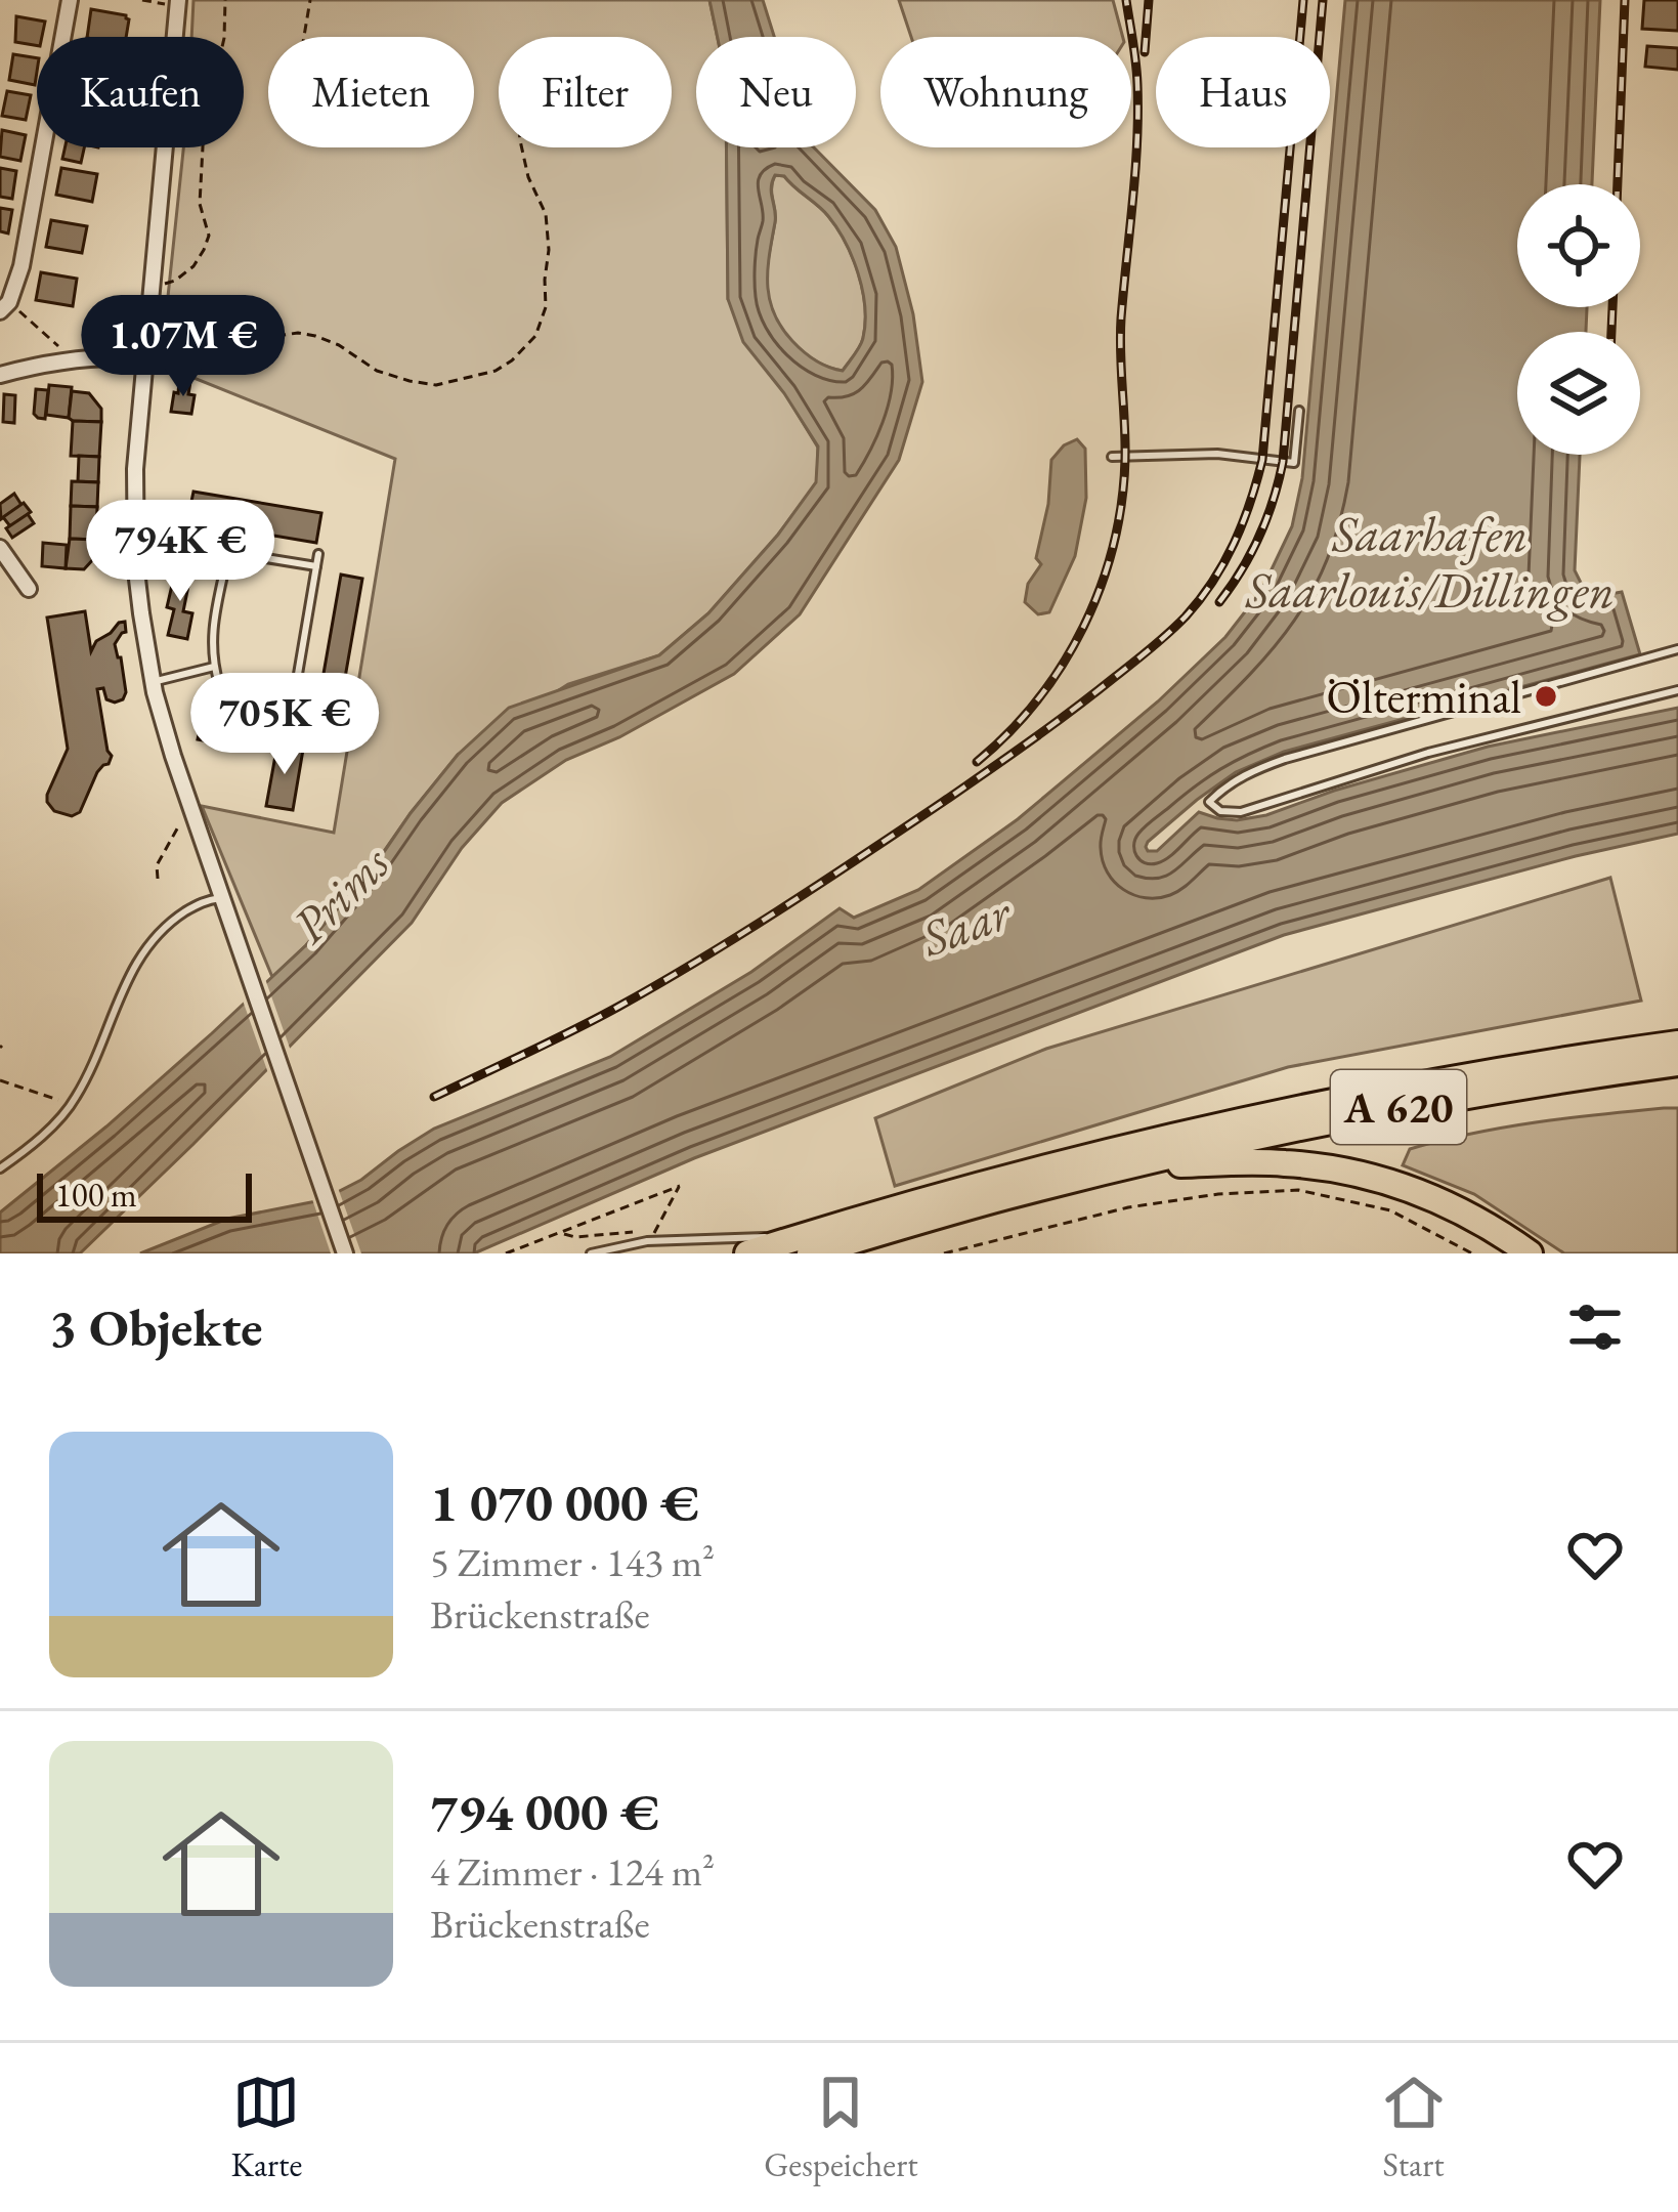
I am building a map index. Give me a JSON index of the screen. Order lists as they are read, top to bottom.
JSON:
{
  "streets": {
    "highway": ["A 620"]
  },
  "water": ["Saarhafen Saarlouis/Dillingen", "Prims", "Saar"],
  "places": ["Ölterminal"],
  "scale_bar": "100 m",
  "page": {
    "chip": [
      "Kaufen",
      "Mieten",
      "Filter",
      "Neu",
      "Wohnung",
      "Haus"
    ],
    "price": ["1.07M €", "794K €", "705K €"],
    "scale": "100 m",
    "heading": "3 Objekte",
    "list": [
      {
        "name": "1 070 000 €",
        "note": "5 Zimmer · 143 m² · Brückenstraße"
      },
      {
        "name": "794 000 €",
        "note": "4 Zimmer · 124 m² · Brückenstraße"
      }
    ],
    "tabs": ["Karte", "Gespeichert", "Start"]
  }
}
